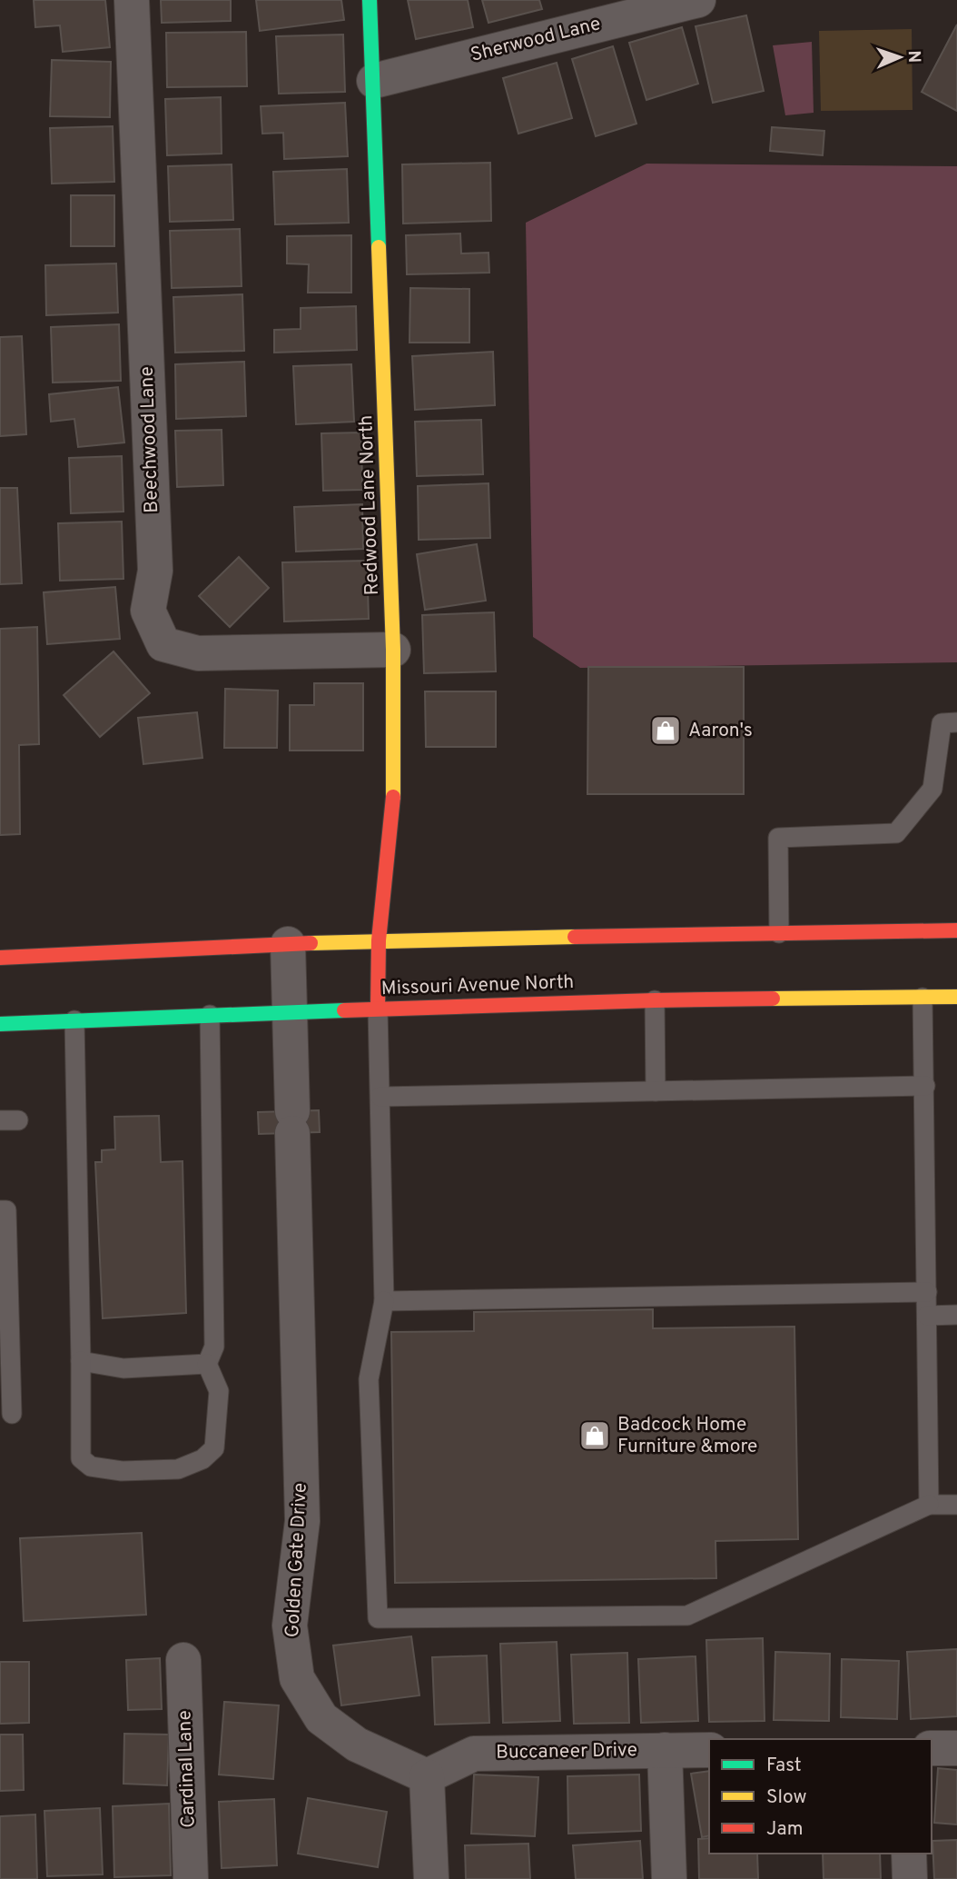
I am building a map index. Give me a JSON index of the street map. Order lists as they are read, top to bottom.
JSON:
{
  "streets": {
    "main road": ["Redwood Lane North", "Missouri Avenue North"],
    "street": [
      "Sherwood Lane",
      "Beechwood Lane",
      "Golden Gate Drive",
      "Buccaneer Drive",
      "Cardinal Lane"
    ]
  },
  "crossings": [
    ["Sherwood Lane", "Redwood Lane North"],
    ["Beechwood Lane", "Redwood Lane North"],
    ["Redwood Lane North", "Missouri Avenue North"],
    ["Missouri Avenue North", "Golden Gate Drive"],
    ["Golden Gate Drive", "Buccaneer Drive"]
  ],
  "places": {
    "shop": ["Aaron's", "Badcock Home Furniture &more"]
  },
  "legend": ["Fast", "Slow", "Jam"],
  "north": "right"
}
